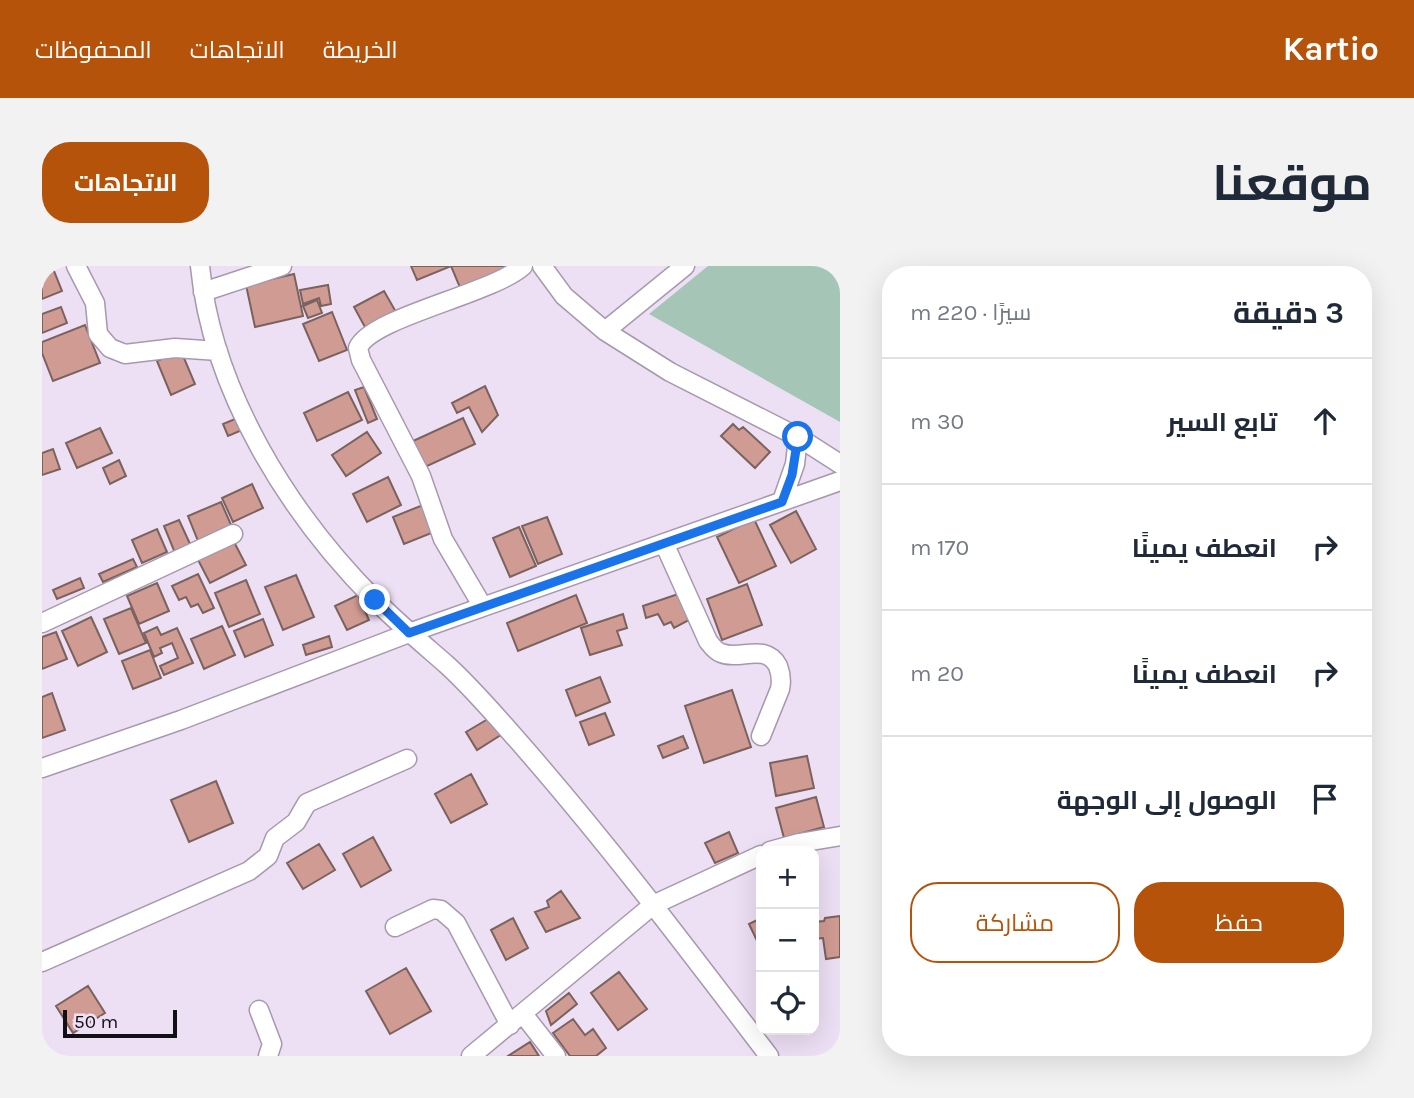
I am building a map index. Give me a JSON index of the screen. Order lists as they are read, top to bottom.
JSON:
{
  "scale_bar": "50 m",
  "page": {
    "header": "Kartio",
    "nav": ["الخريطة", "الاتجاهات", "المحفوظات"],
    "title": "موقعنا",
    "buttons": [
      "الاتجاهات",
      ["حفظ", "مشاركة"]
    ],
    "heading": ["3 دقيقة", "سيرًا · 220 m"],
    "list": [
      ["تابع السير", "30 m"],
      ["انعطف يمينًا", "170 m"],
      ["انعطف يمينًا", "20 m"],
      "الوصول إلى الوجهة"
    ],
    "map_buttons": ["+", "−"],
    "scale": "50 m"
  }
}
